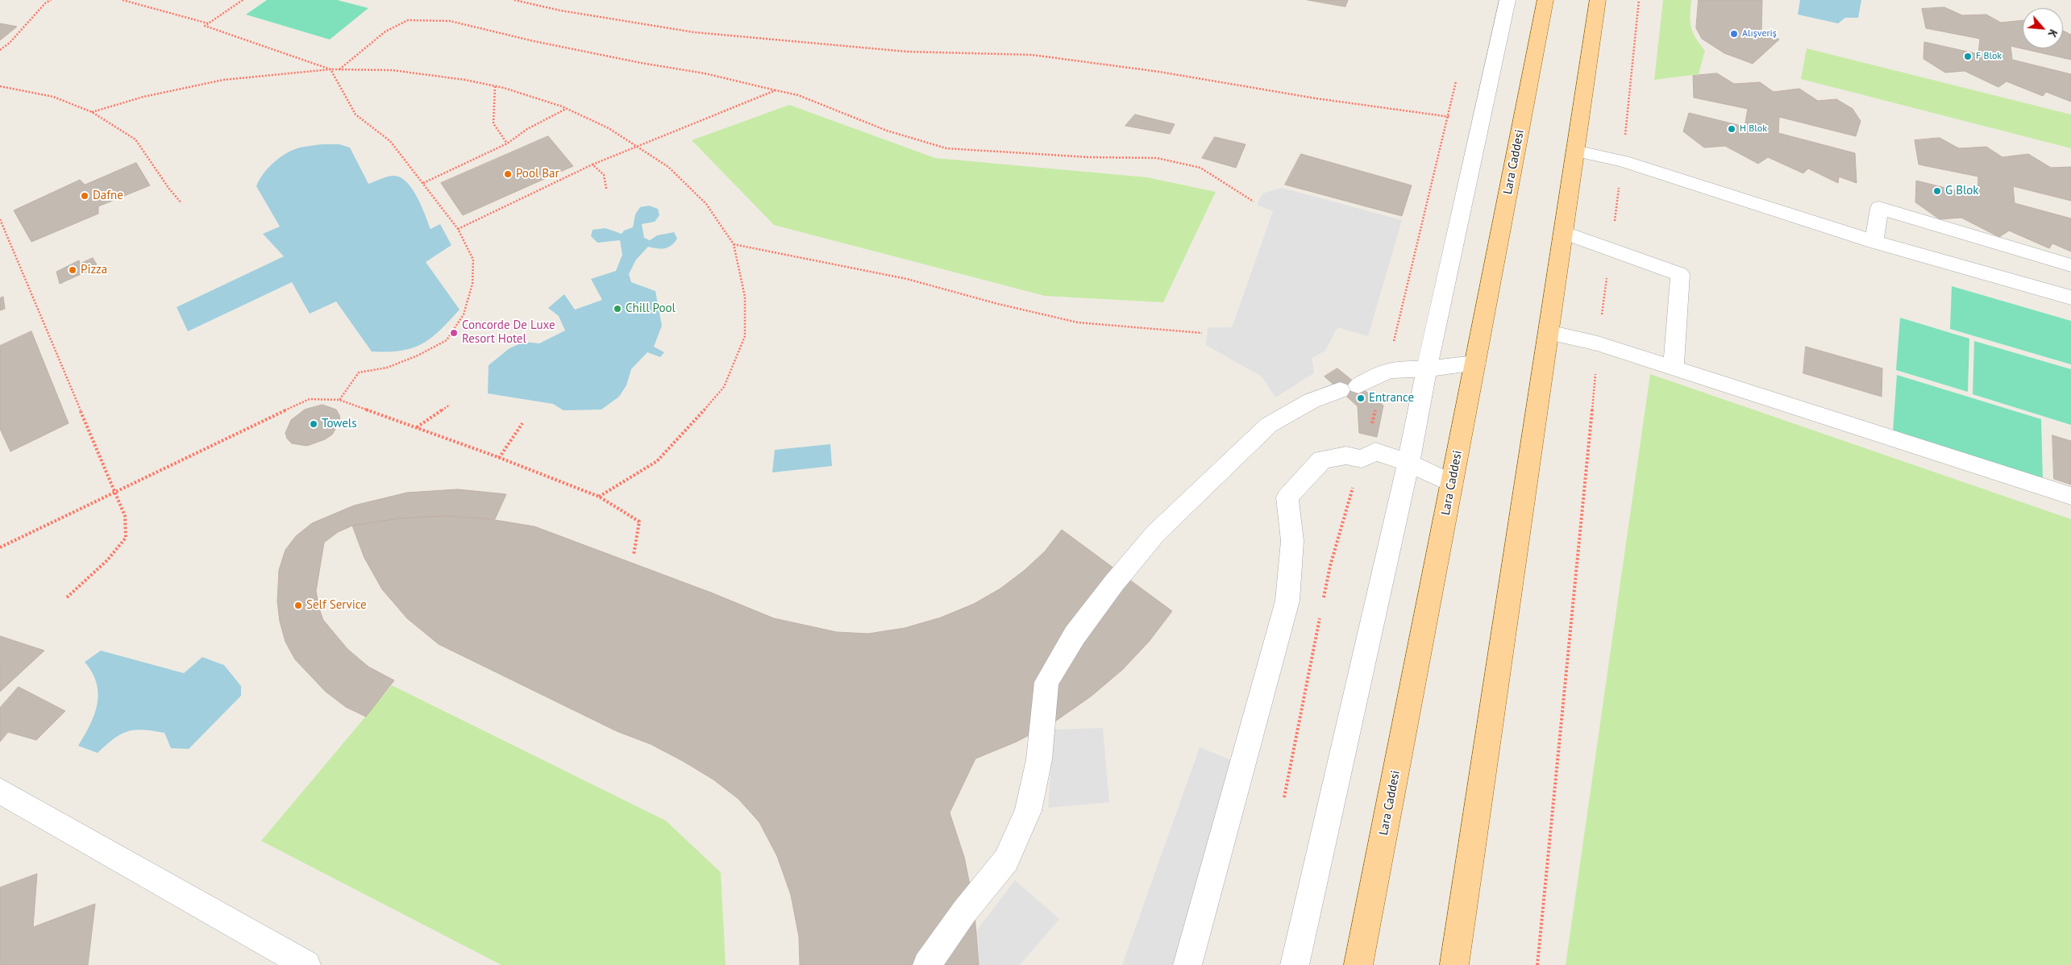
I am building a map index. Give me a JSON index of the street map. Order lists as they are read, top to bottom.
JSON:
{
  "streets": {
    "main road": ["Lara Caddesi"]
  },
  "places": [
    "Alışveriş",
    "F Blok",
    "H Blok",
    "Pool Bar",
    "G Blok",
    "Dafne",
    "Pizza",
    "Chill Pool",
    "Concorde De Luxe Resort Hotel",
    "Entrance",
    "Towels",
    "Self Service"
  ],
  "north": "bottom right"
}
